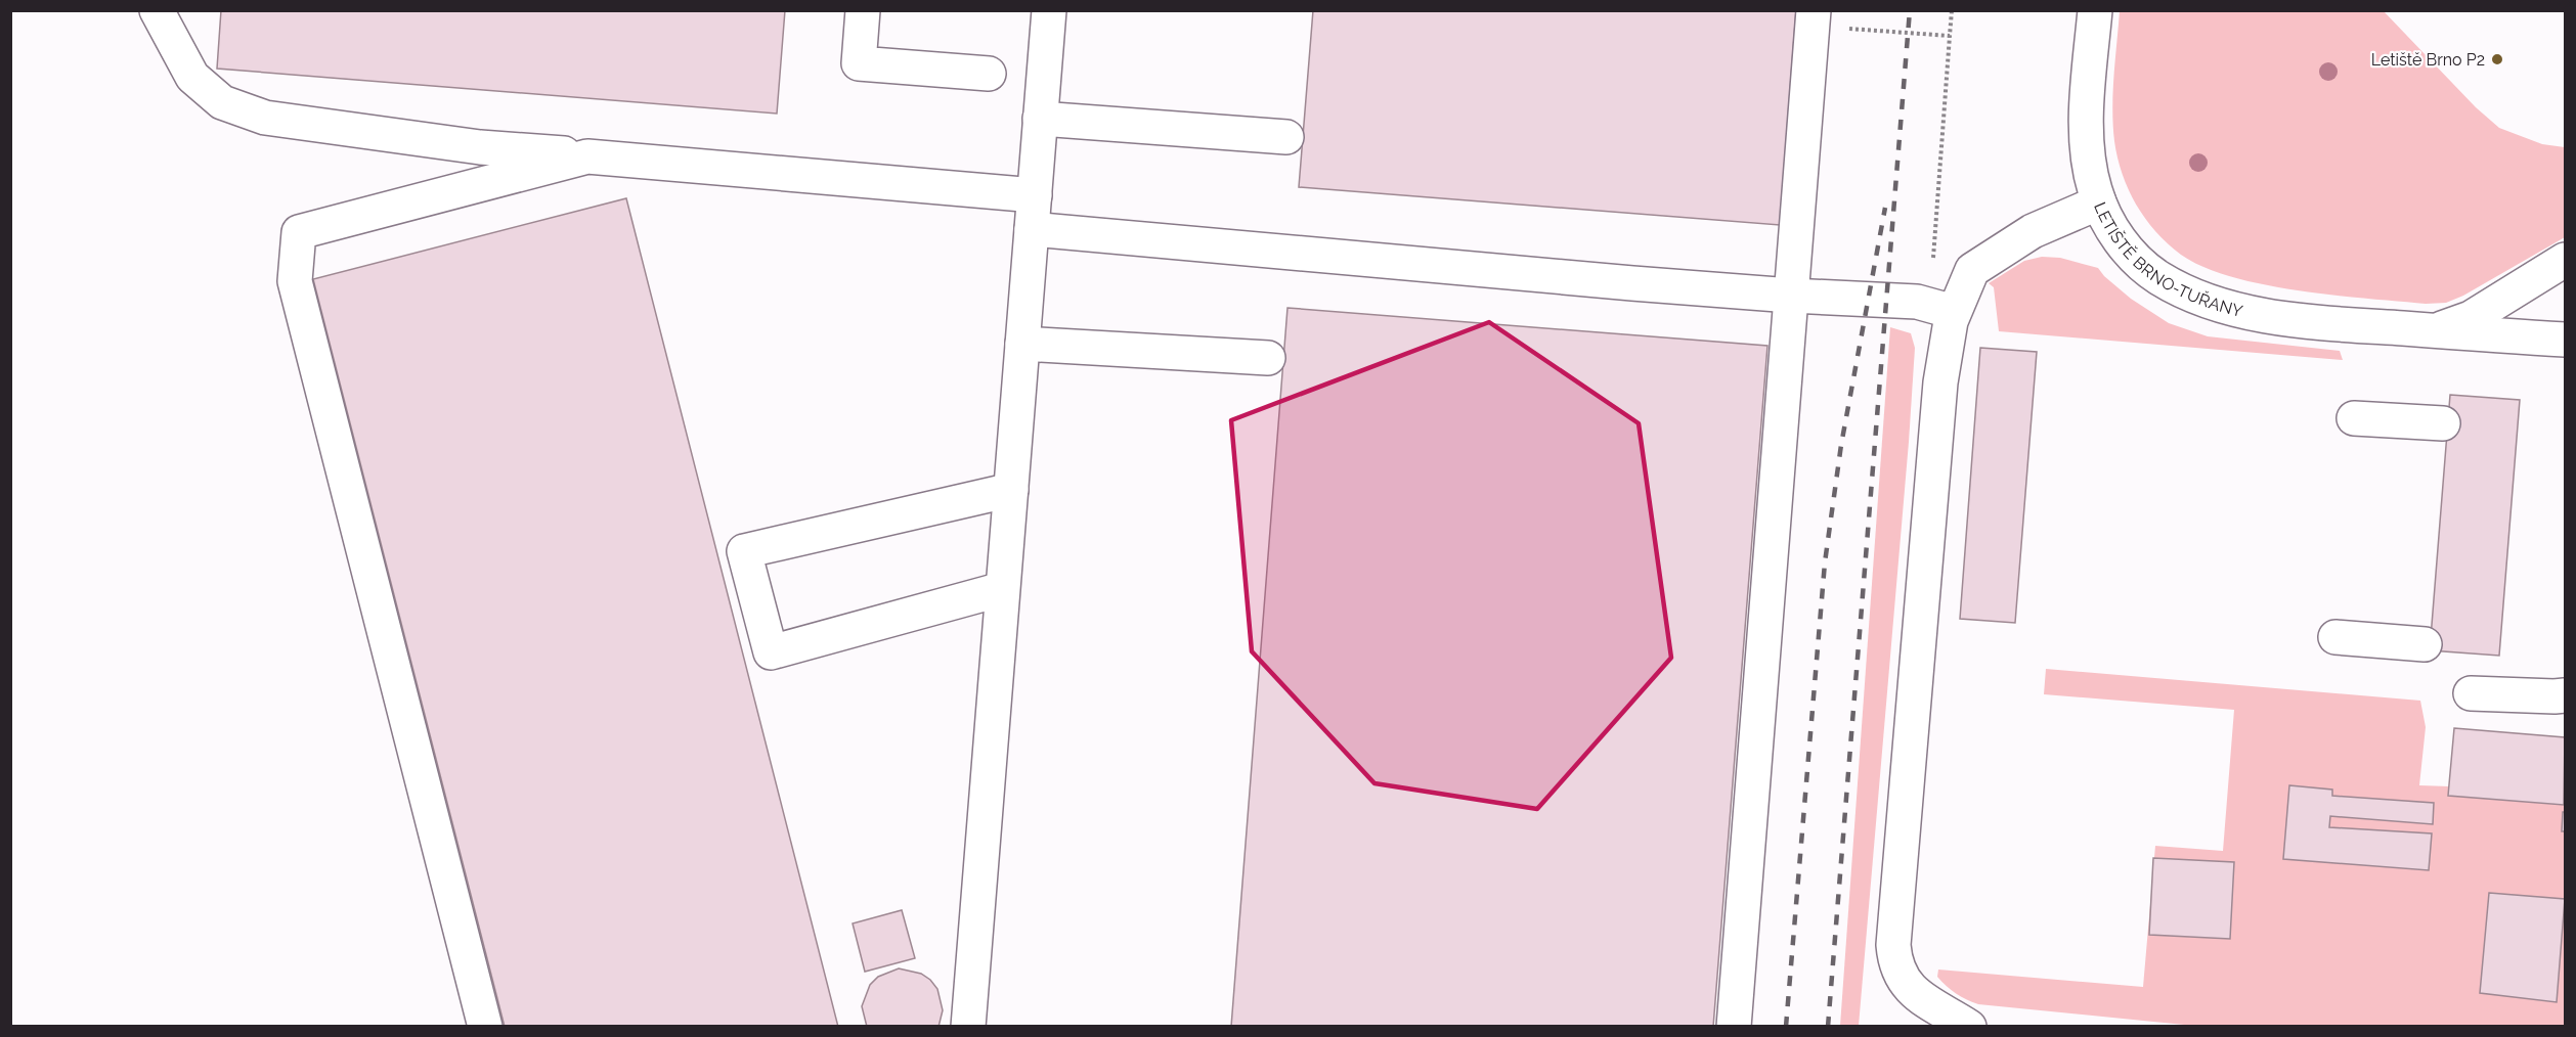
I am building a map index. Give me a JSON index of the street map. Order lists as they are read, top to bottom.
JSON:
{
  "streets": {
    "street": ["LETIŠTĚ BRNO-TUŘANY"]
  },
  "places": ["Letiště Brno P2"]
}
